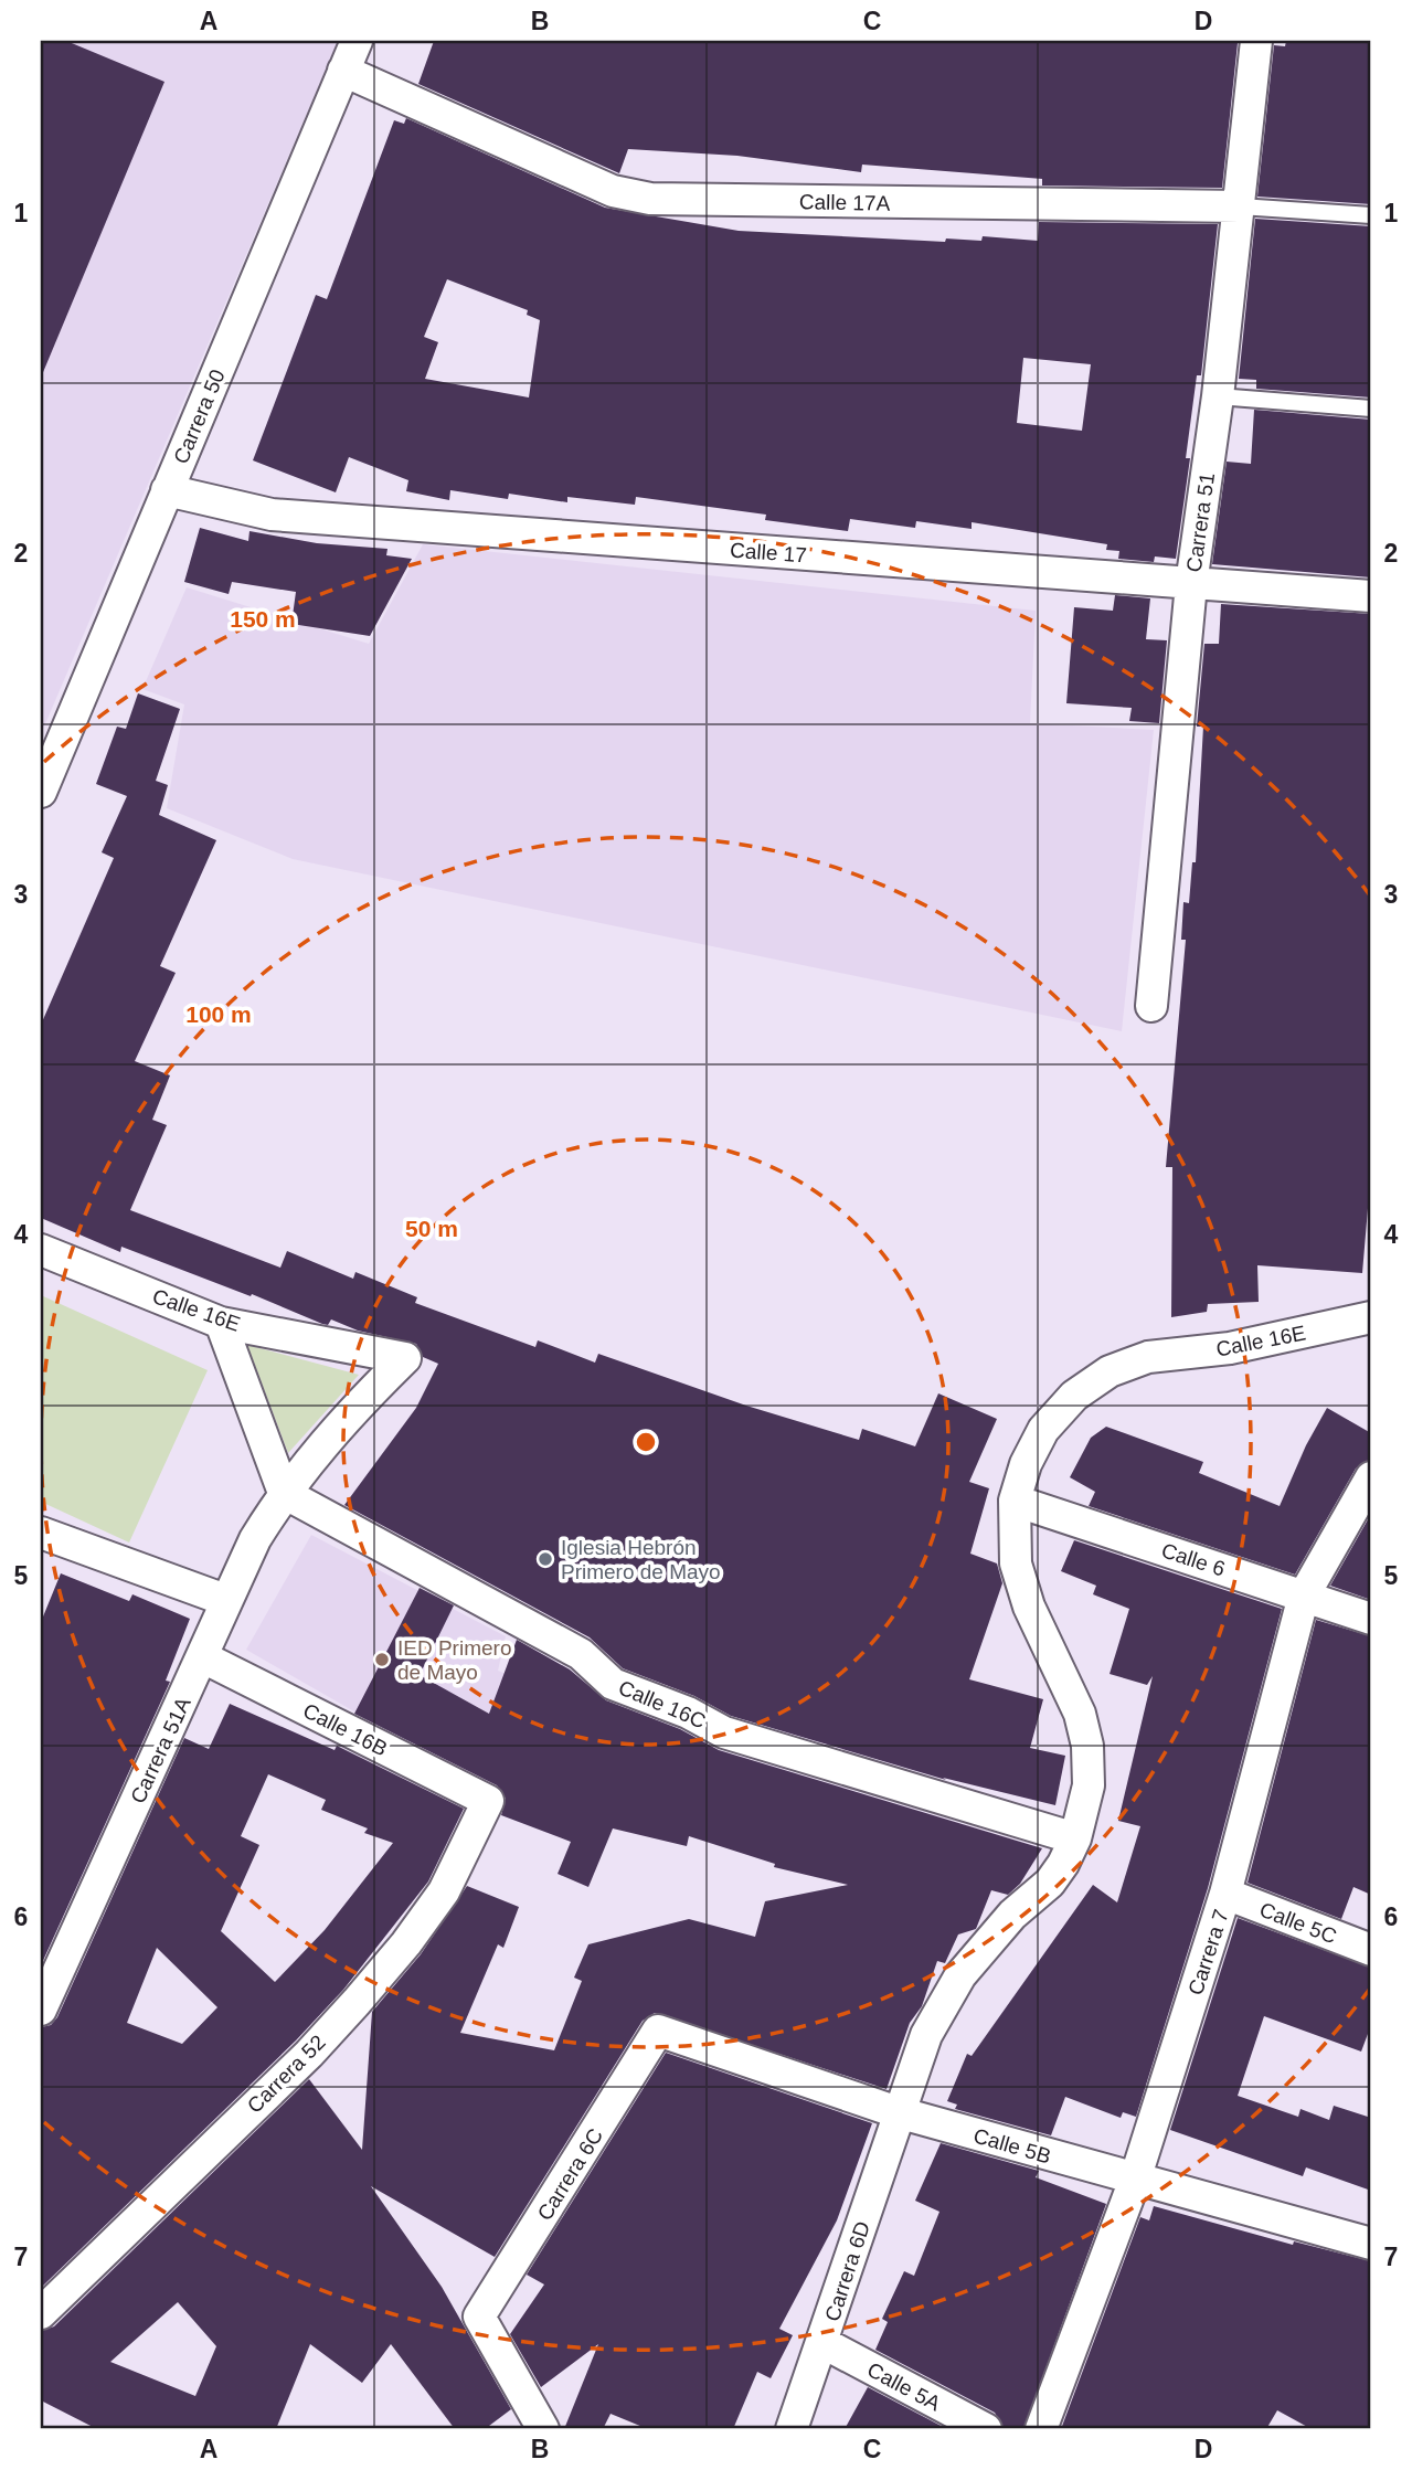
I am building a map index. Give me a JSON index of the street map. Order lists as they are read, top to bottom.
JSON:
{
  "streets": {
    "street": [
      "Calle 17A",
      "Carrera 50",
      "Carrera 51",
      "Calle 17",
      "Calle 16E",
      "Calle 6",
      "Calle 16C",
      "Calle 16B",
      "Carrera 51A",
      "Calle 5C",
      "Carrera 7",
      "Carrera 52",
      "Calle 5B",
      "Carrera 6C",
      "Carrera 6D",
      "Calle 5A"
    ]
  },
  "crossings": [
    ["Calle 17A", "Carrera 50"],
    ["Calle 17A", "Carrera 51"],
    ["Carrera 50", "Calle 17"],
    ["Carrera 51", "Calle 17"],
    ["Calle 16E", "Calle 6"],
    ["Calle 16E", "Carrera 51A"],
    ["Calle 16E", "Carrera 6D"],
    ["Calle 6", "Carrera 7"],
    ["Calle 6", "Carrera 6D"],
    ["Calle 16C", "Carrera 51A"],
    ["Calle 16C", "Carrera 6D"],
    ["Calle 16B", "Carrera 51A"],
    ["Calle 16B", "Carrera 52"],
    ["Calle 5C", "Carrera 7"],
    ["Carrera 7", "Calle 5B"],
    ["Calle 5B", "Carrera 6C"],
    ["Calle 5B", "Carrera 6D"],
    ["Carrera 6D", "Calle 5A"]
  ],
  "places": ["Iglesia Hebrón Primero de Mayo", "IED Primero de Mayo"],
  "grid": {
    "columns": [
      "A",
      "B",
      "C",
      "D"
    ],
    "rows": [
      "1",
      "2",
      "3",
      "4",
      "5",
      "6",
      "7"
    ]
  },
  "rings": ["150 m", "100 m", "50 m"]
}
